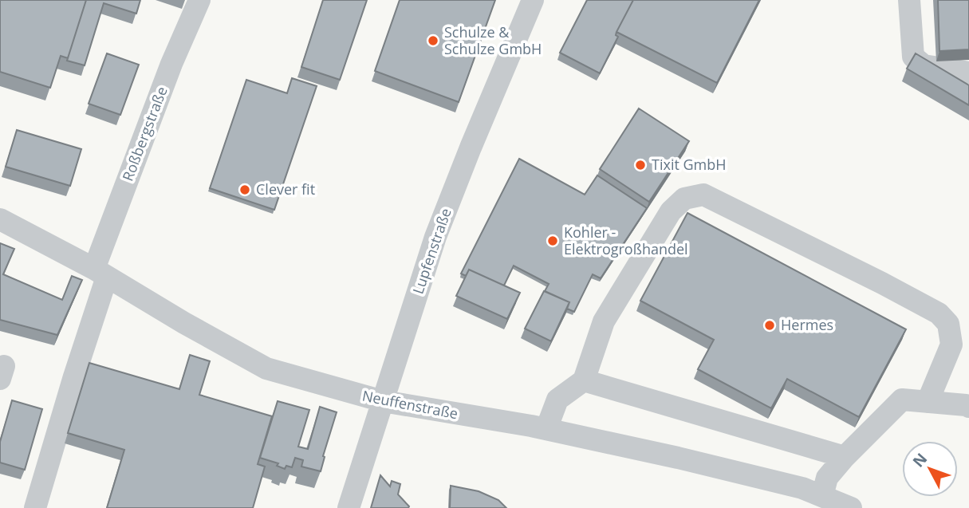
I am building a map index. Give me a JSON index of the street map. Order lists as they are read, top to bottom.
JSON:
{
  "streets": {
    "street": ["Roßbergstraße", "Lupfenstraße", "Neuffenstraße"]
  },
  "crossings": [
    ["Roßbergstraße", "Neuffenstraße"],
    ["Lupfenstraße", "Neuffenstraße"]
  ],
  "places": [
    "Schulze & Schulze GmbH",
    "Tixit GmbH",
    "Clever fit",
    "Kohler - Elektrogroßhandel",
    "Hermes"
  ],
  "north": "top left"
}
